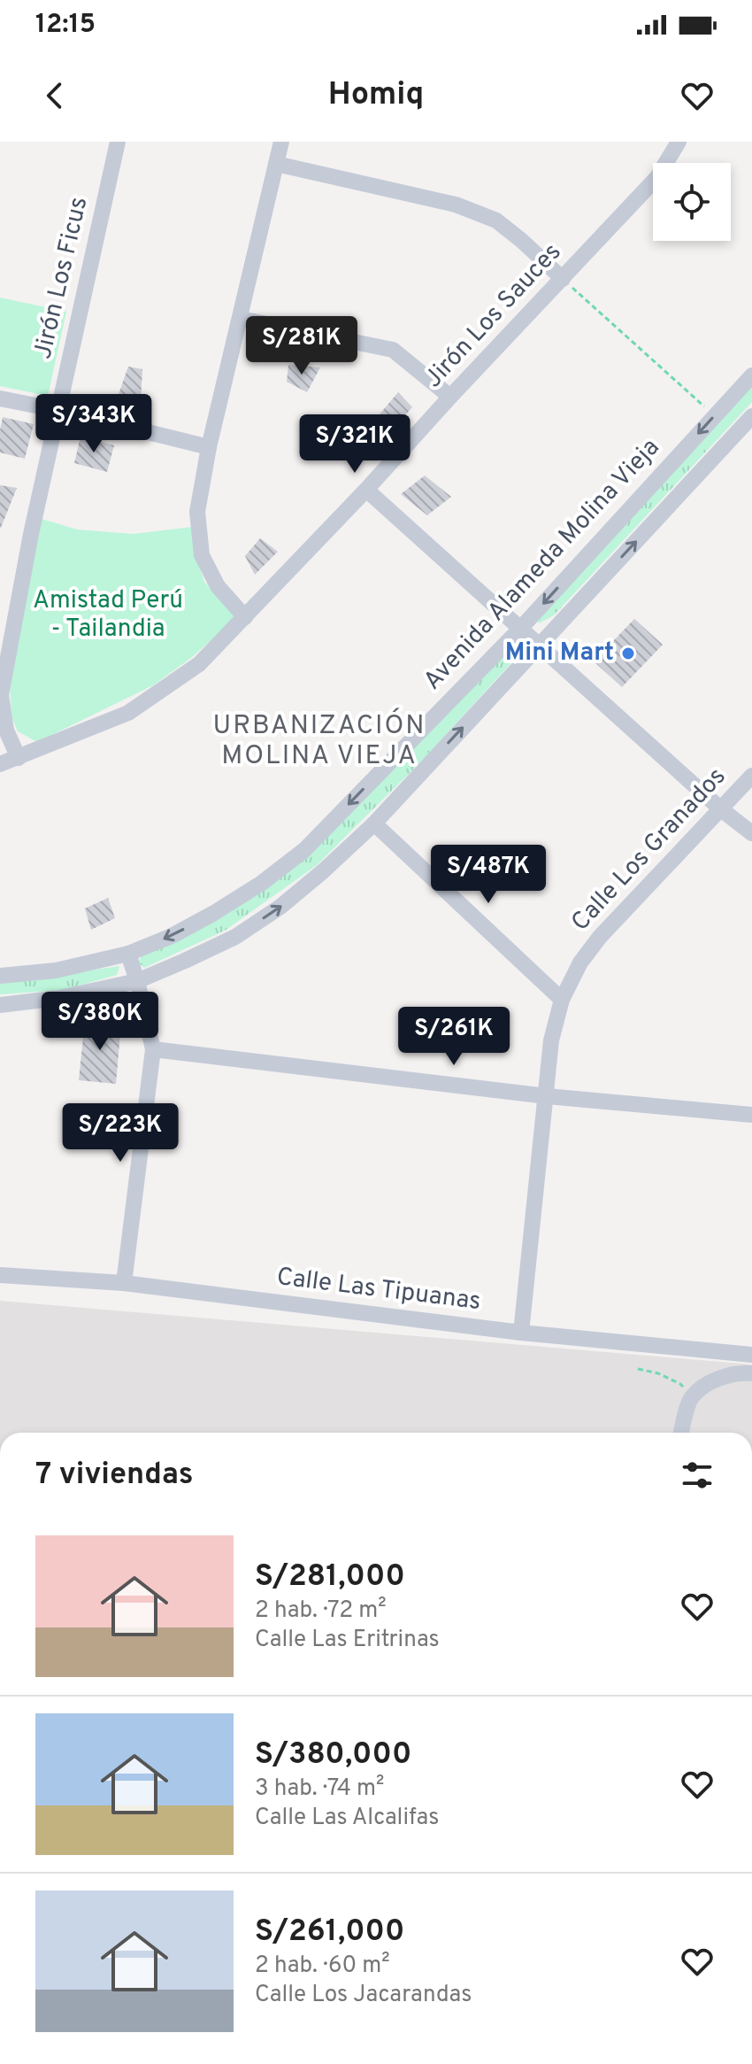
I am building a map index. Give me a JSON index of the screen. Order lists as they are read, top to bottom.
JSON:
{
  "streets": {
    "street": [
      "Jirón Los Ficus",
      "Jirón Los Sauces",
      "Avenida Alameda Molina Vieja",
      "Calle Los Granados",
      "Calle Las Tipuanas"
    ]
  },
  "crossings": [
    ["Jirón Los Ficus", "Jirón Los Sauces"],
    ["Calle Los Granados", "Calle Las Tipuanas"]
  ],
  "districts": ["URBANIZACIÓN MOLINA VIEJA"],
  "parks": ["Amistad Perú - Tailandia"],
  "places": ["Mini Mart"],
  "page": {
    "status": "12:15",
    "header": "Homiq",
    "price": [
      "S/281K",
      "S/343K",
      "S/321K",
      "S/487K",
      "S/380K",
      "S/261K",
      "S/223K"
    ],
    "heading": "7 viviendas",
    "list": [
      {
        "name": "S/281,000",
        "note": "2 hab. · 72 m² · Calle Las Eritrinas"
      },
      {
        "name": "S/380,000",
        "note": "3 hab. · 74 m² · Calle Las Alcalifas"
      },
      {
        "name": "S/261,000",
        "note": "2 hab. · 60 m² · Calle Los Jacarandas"
      }
    ]
  }
}
